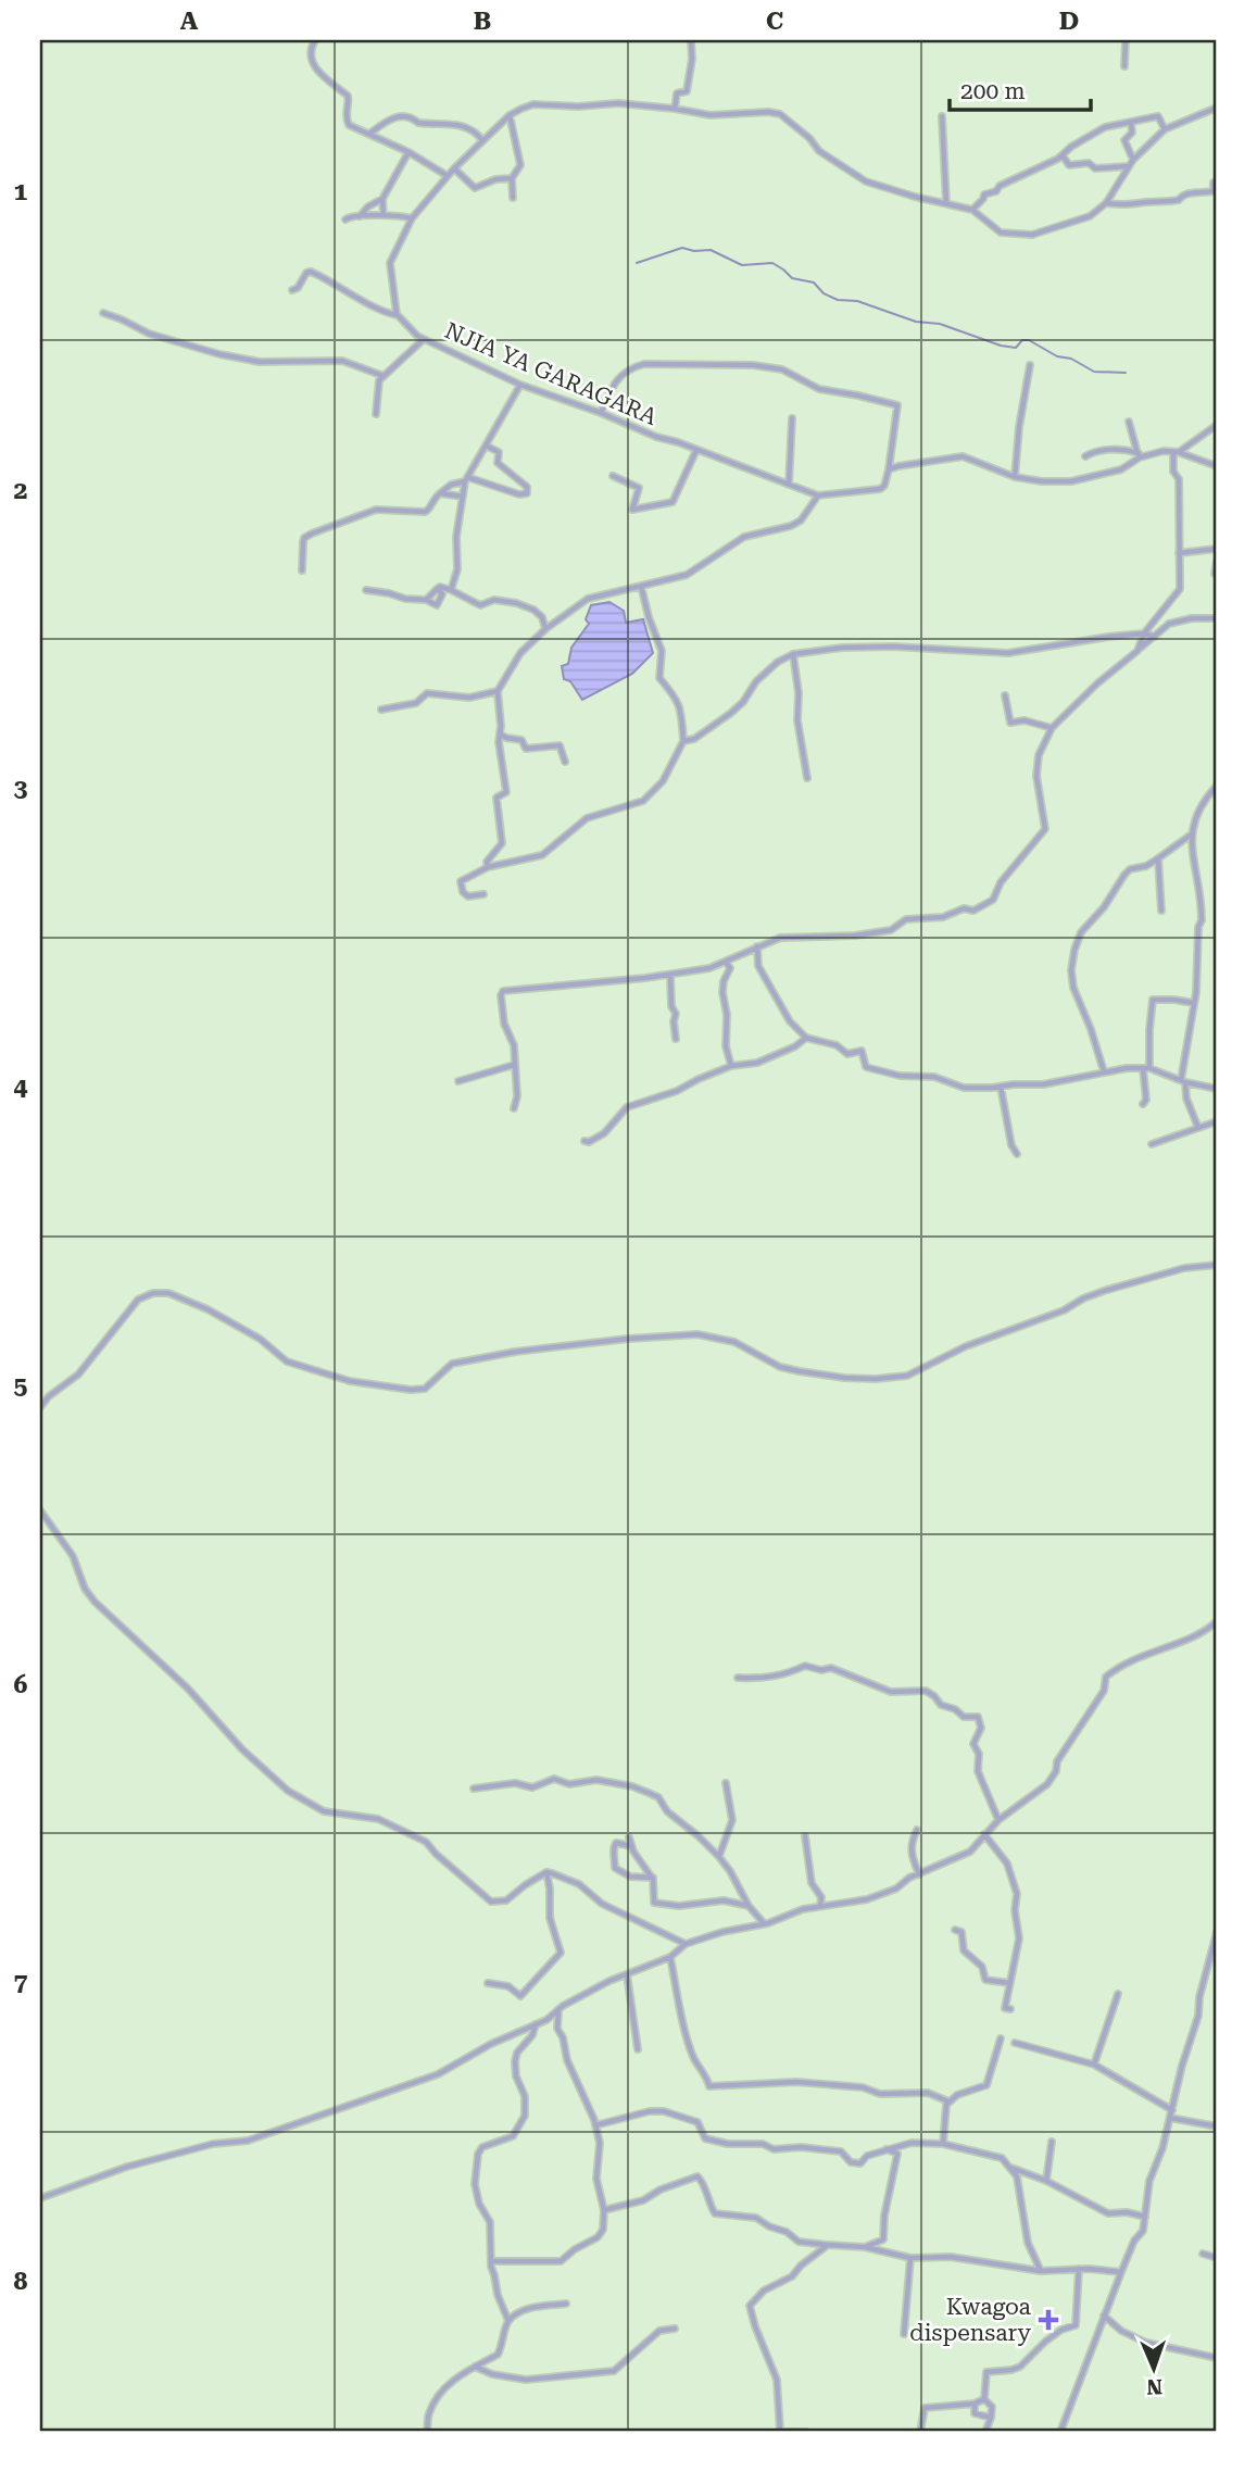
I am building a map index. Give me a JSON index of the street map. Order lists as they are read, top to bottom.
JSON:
{
  "streets": {
    "street": ["NJIA YA GARAGARA"]
  },
  "places": {
    "health": ["Kwagoa dispensary"]
  },
  "scale_bar": "200 m",
  "north": "bottom",
  "grid": {
    "columns": [
      "A",
      "B",
      "C",
      "D"
    ],
    "rows": [
      "1",
      "2",
      "3",
      "4",
      "5",
      "6",
      "7",
      "8"
    ]
  }
}
